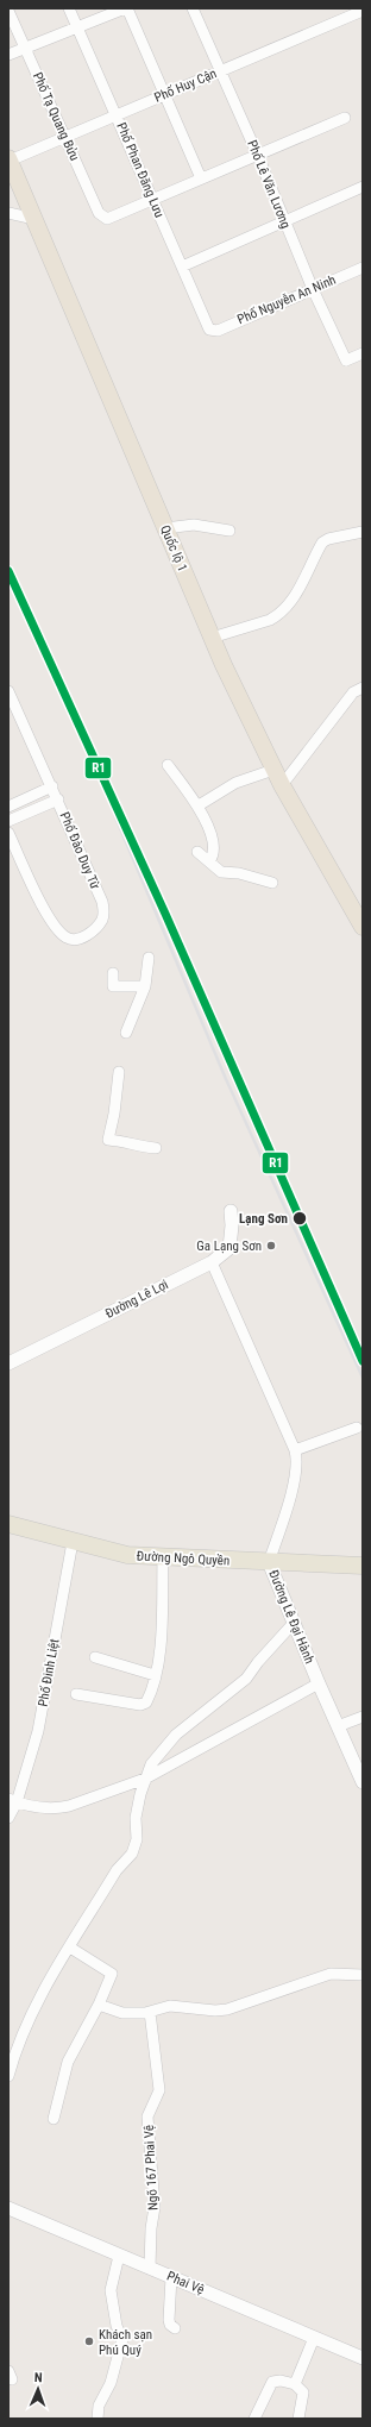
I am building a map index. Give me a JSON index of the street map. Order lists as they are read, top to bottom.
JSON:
{
  "streets": {
    "highway": ["Quốc lộ 1"],
    "main road": ["Đường Ngô Quyền"],
    "street": [
      "Phố Huy Cận",
      "Phố Tạ Quang Bửu",
      "Phố Phan Đăng Lưu",
      "Phố Lê Văn Lương",
      "Phố Nguyễn An Ninh",
      "Phố Đào Duy Từ",
      "Đường Lê Lợi",
      "Đường Lê Đại Hành",
      "Phố Đinh Liệt",
      "Ngõ 167 Phai Vệ",
      "Phai Vệ"
    ]
  },
  "crossings": [
    ["Phố Huy Cận", "Phố Tạ Quang Bửu"],
    ["Phố Huy Cận", "Phố Phan Đăng Lưu"],
    ["Phố Huy Cận", "Phố Lê Văn Lương"],
    ["Phố Huy Cận", "Quốc lộ 1"],
    ["Phố Tạ Quang Bửu", "Phố Phan Đăng Lưu"],
    ["Phố Phan Đăng Lưu", "Phố Nguyễn An Ninh"],
    ["Phố Lê Văn Lương", "Phố Nguyễn An Ninh"],
    ["Đường Lê Lợi", "Đường Lê Đại Hành"],
    ["Đường Ngô Quyền", "Đường Lê Đại Hành"],
    ["Đường Ngô Quyền", "Phố Đinh Liệt"],
    ["Ngõ 167 Phai Vệ", "Phai Vệ"]
  ],
  "places": ["Lạng Sơn", "Ga Lạng Sơn", "Khách sạn Phú Quý"],
  "lines": ["transit line R1"],
  "north": "top"
}
